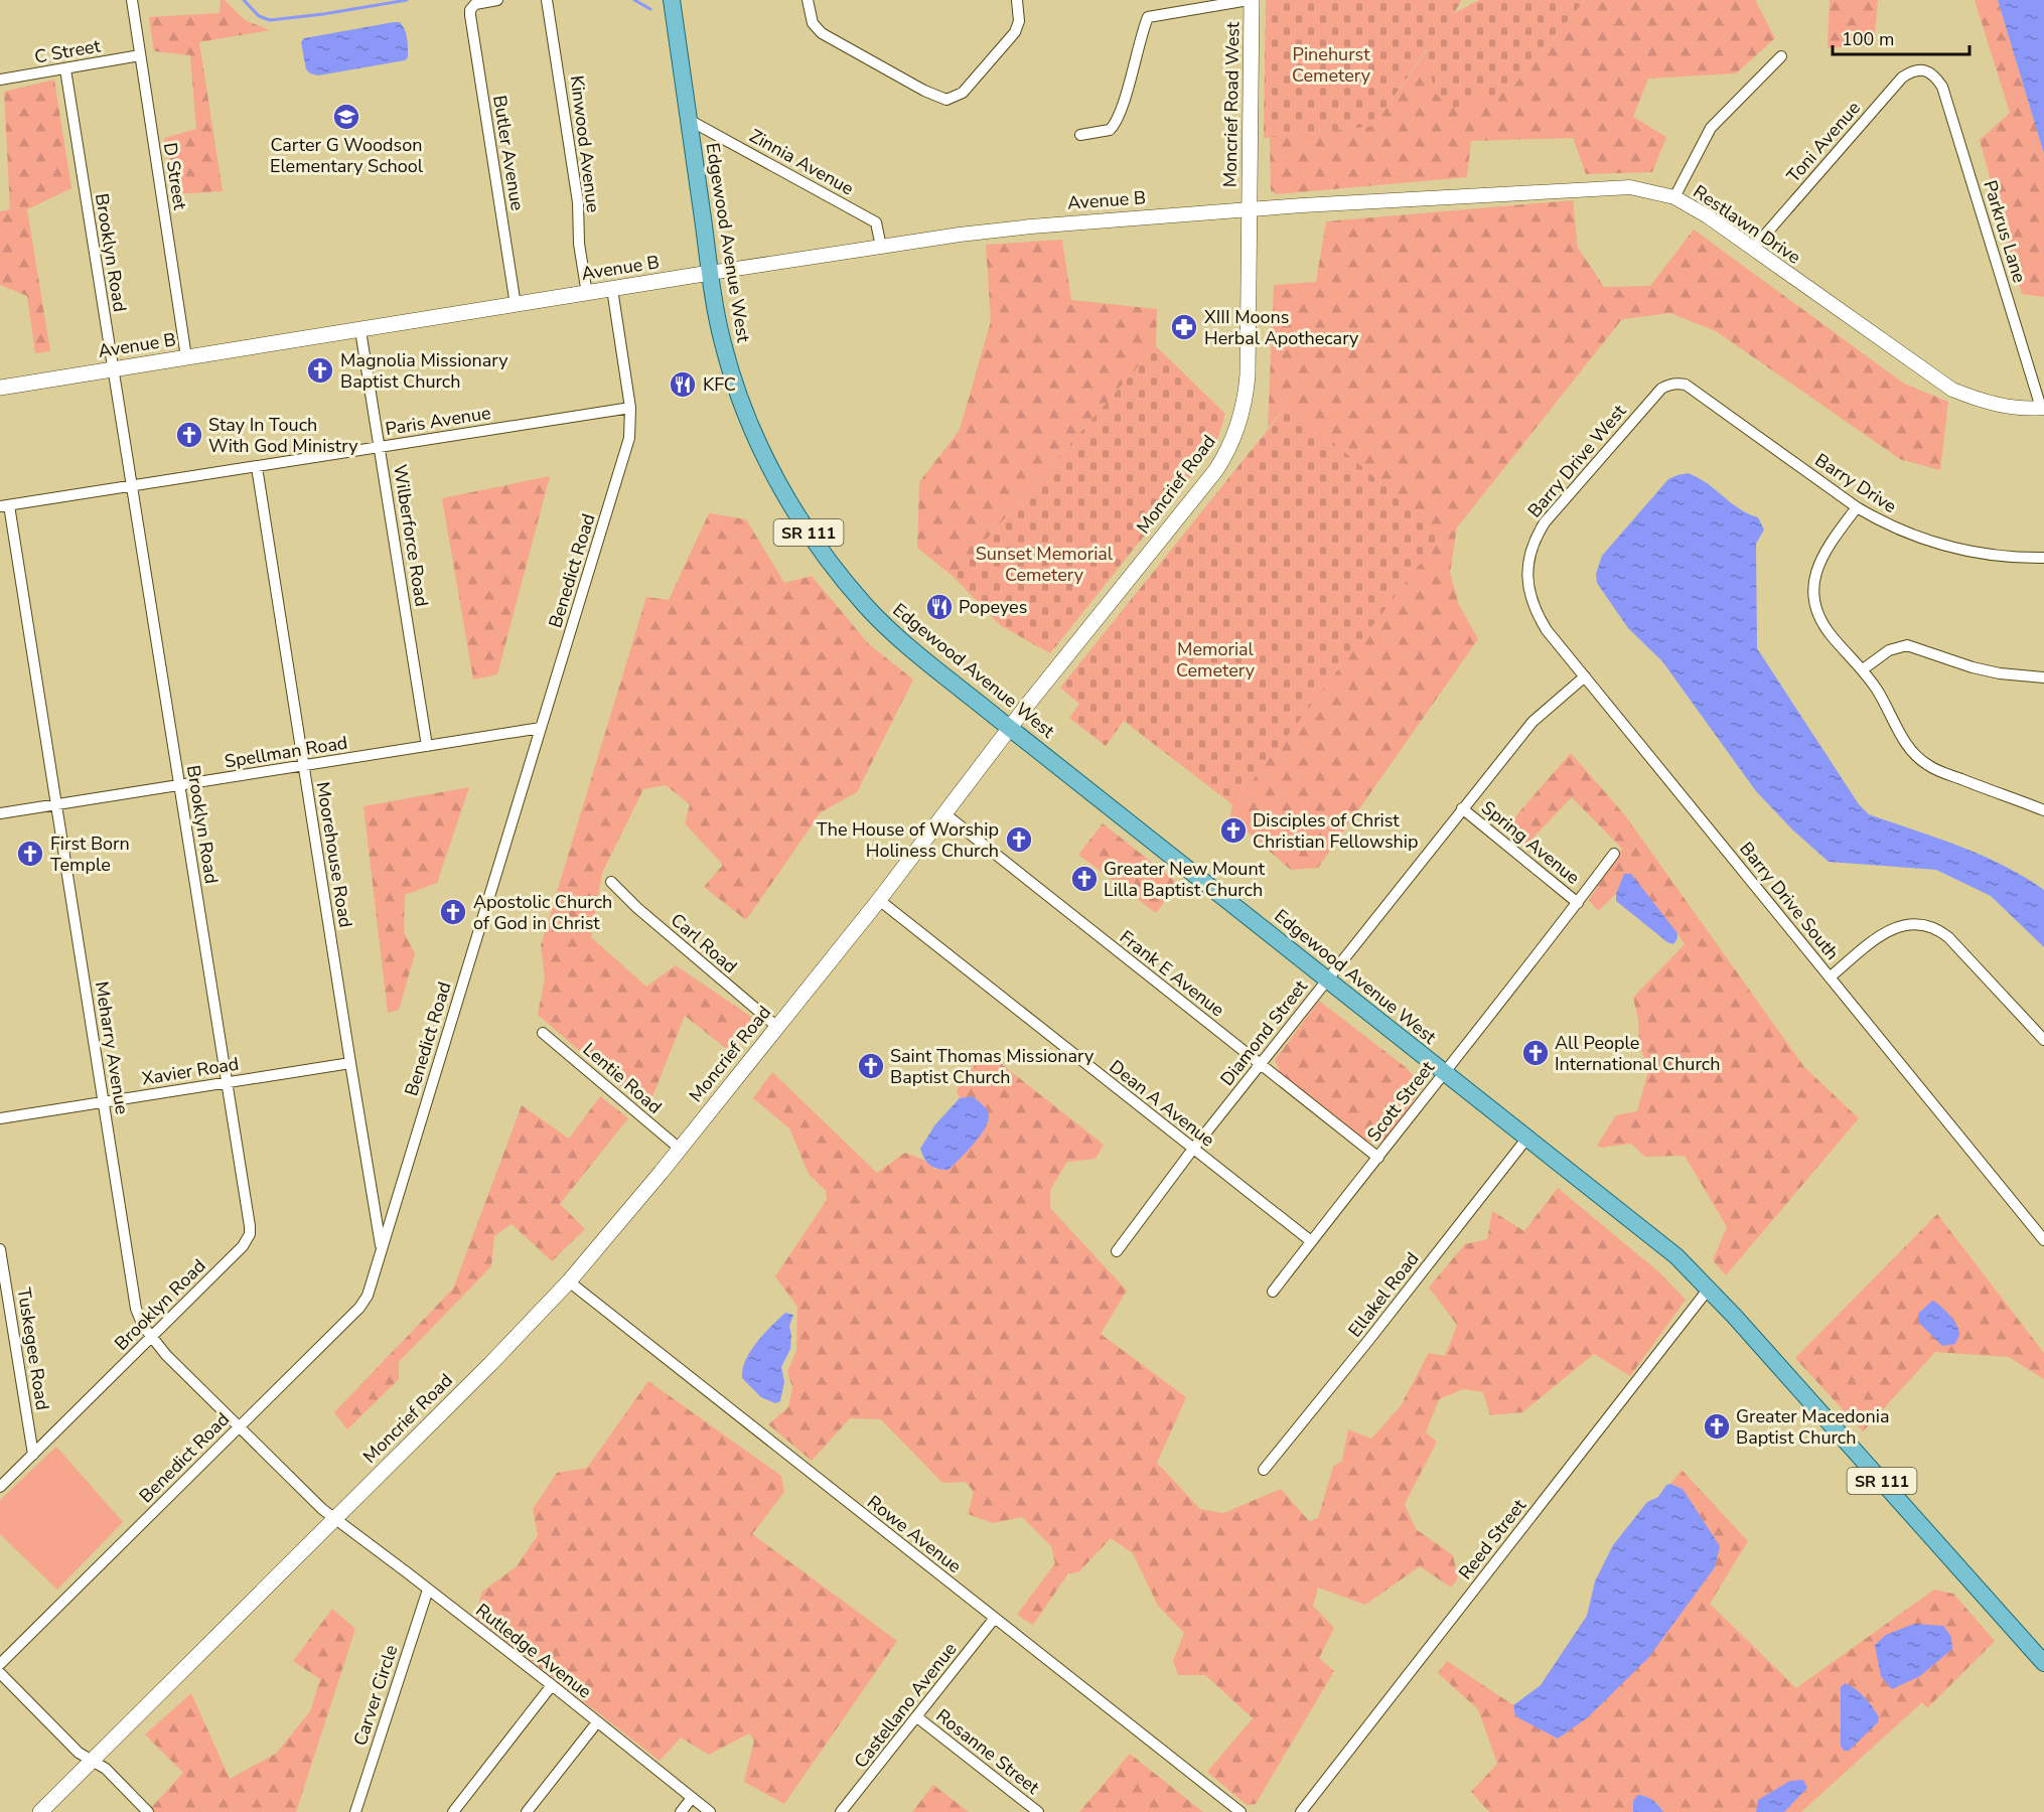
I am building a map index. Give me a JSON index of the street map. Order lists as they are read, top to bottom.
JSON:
{
  "streets": {
    "main road": [
      "Moncrief Road West",
      "Avenue B",
      "Edgewood Avenue West",
      "Moncrief Road",
      "SR 111"
    ],
    "street": [
      "C Street",
      "Toni Avenue",
      "Kinwood Avenue",
      "Butler Avenue",
      "Zinnia Avenue",
      "D Street",
      "Restlawn Drive",
      "Parkrus Lane",
      "Brooklyn Road",
      "Paris Avenue",
      "Barry Drive West",
      "Barry Drive",
      "Wilberforce Road",
      "Benedict Road",
      "Spellman Road",
      "Spring Avenue",
      "Moorehouse Road",
      "Barry Drive South",
      "Carl Road",
      "Frank E Avenue",
      "Diamond Street",
      "Meharry Avenue",
      "Xavier Road",
      "Lentie Road",
      "Scott Street",
      "Dean A Avenue",
      "Ellakel Road",
      "Tuskegee Road",
      "Rowe Avenue",
      "Reed Street",
      "Rutledge Avenue",
      "Carver Circle",
      "Castellano Avenue",
      "Rosanne Street"
    ]
  },
  "crossings": [
    ["C Street", "D Street"],
    ["C Street", "Brooklyn Road"],
    ["Moncrief Road West", "Avenue B"],
    ["Moncrief Road West", "Restlawn Drive"],
    ["Moncrief Road West", "Moncrief Road"],
    ["Toni Avenue", "Restlawn Drive"],
    ["Toni Avenue", "Parkrus Lane"],
    ["Kinwood Avenue", "Avenue B"],
    ["Butler Avenue", "Avenue B"],
    ["Zinnia Avenue", "Avenue B"],
    ["Zinnia Avenue", "Edgewood Avenue West"],
    ["D Street", "Avenue B"],
    ["Avenue B", "Restlawn Drive"],
    ["Avenue B", "Edgewood Avenue West"],
    ["Avenue B", "Brooklyn Road"],
    ["Avenue B", "Moncrief Road"],
    ["Avenue B", "Wilberforce Road"],
    ["Avenue B", "Benedict Road"],
    ["Restlawn Drive", "Parkrus Lane"],
    ["Restlawn Drive", "Moncrief Road"],
    ["Edgewood Avenue West", "Moncrief Road"],
    ["Edgewood Avenue West", "Diamond Street"],
    ["Edgewood Avenue West", "Scott Street"],
    ["Edgewood Avenue West", "Ellakel Road"],
    ["Edgewood Avenue West", "Reed Street"],
    ["Brooklyn Road", "Paris Avenue"],
    ["Brooklyn Road", "Spellman Road"],
    ["Brooklyn Road", "Meharry Avenue"],
    ["Brooklyn Road", "Xavier Road"],
    ["Brooklyn Road", "Tuskegee Road"],
    ["Paris Avenue", "Wilberforce Road"],
    ["Paris Avenue", "Benedict Road"],
    ["Paris Avenue", "Moorehouse Road"],
    ["Paris Avenue", "Meharry Avenue"],
    ["Barry Drive West", "Barry Drive"],
    ["Barry Drive West", "Barry Drive South"],
    ["Moncrief Road", "Carl Road"],
    ["Moncrief Road", "Frank E Avenue"],
    ["Moncrief Road", "Meharry Avenue"],
    ["Moncrief Road", "Lentie Road"],
    ["Moncrief Road", "Dean A Avenue"],
    ["Moncrief Road", "Rowe Avenue"],
    ["Moncrief Road", "Rutledge Avenue"],
    ["Wilberforce Road", "Spellman Road"],
    ["Benedict Road", "Spellman Road"],
    ["Benedict Road", "Moorehouse Road"],
    ["Benedict Road", "Meharry Avenue"],
    ["Spellman Road", "Moorehouse Road"],
    ["Spellman Road", "Meharry Avenue"],
    ["Spring Avenue", "Diamond Street"],
    ["Spring Avenue", "Scott Street"],
    ["Moorehouse Road", "Xavier Road"],
    ["Barry Drive South", "Diamond Street"],
    ["Frank E Avenue", "Diamond Street"],
    ["Frank E Avenue", "Scott Street"],
    ["Diamond Street", "Dean A Avenue"],
    ["Meharry Avenue", "Xavier Road"],
    ["Meharry Avenue", "Rutledge Avenue"],
    ["Scott Street", "Dean A Avenue"],
    ["Rowe Avenue", "Castellano Avenue"],
    ["Rutledge Avenue", "Carver Circle"],
    ["Castellano Avenue", "Rosanne Street"]
  ],
  "parks": ["Pinehurst Cemetery", "Sunset Memorial Cemetery", "Memorial Cemetery"],
  "places": {
    "school or university": ["Carter G Woodson Elementary School"],
    "pharmacy": ["XIII Moons Herbal Apothecary"],
    "church": [
      "Magnolia Missionary Baptist Church",
      "Stay In Touch With God Ministry",
      "Disciples of Christ Christian Fellowship",
      "The House of Worship Holiness Church",
      "First Born Temple",
      "Greater New Mount Lilla Baptist Church",
      "Apostolic Church of God in Christ",
      "All People International Church",
      "Saint Thomas Missionary Baptist Church",
      "Greater Macedonia Baptist Church"
    ],
    "restaurant": ["KFC", "Popeyes"]
  },
  "scale_bar": "100 m"
}
